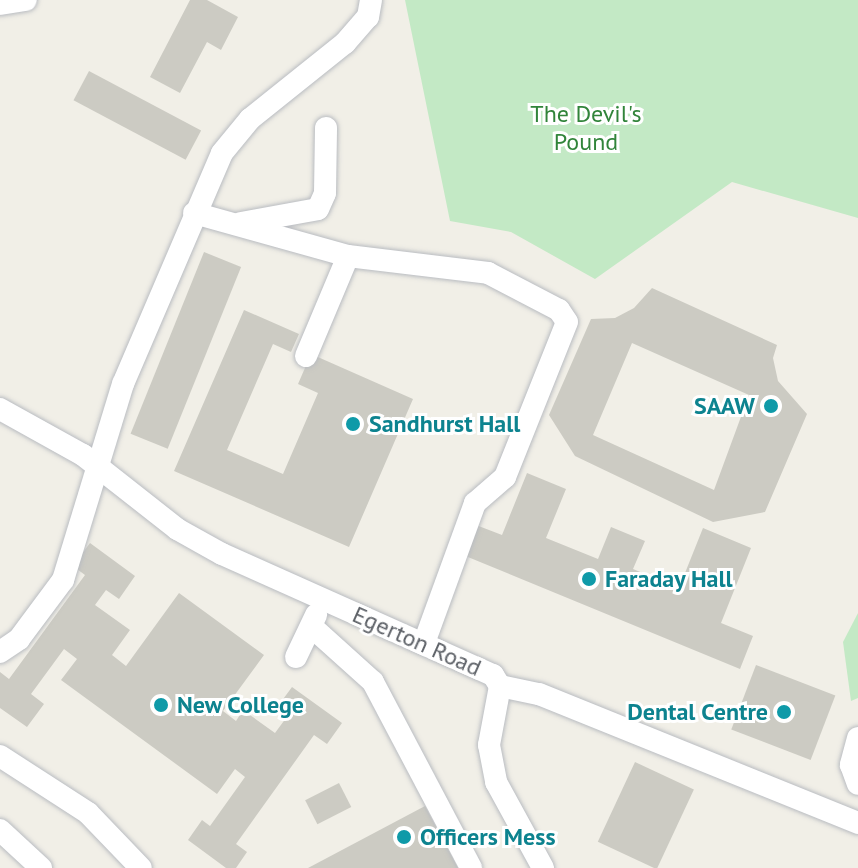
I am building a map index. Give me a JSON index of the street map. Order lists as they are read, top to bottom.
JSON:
{
  "streets": {
    "street": ["Egerton Road"]
  },
  "parks": ["The Devil's Pound"],
  "places": [
    "SAAW",
    "Sandhurst Hall",
    "Faraday Hall",
    "New College",
    "Dental Centre",
    "Officers Mess"
  ]
}
